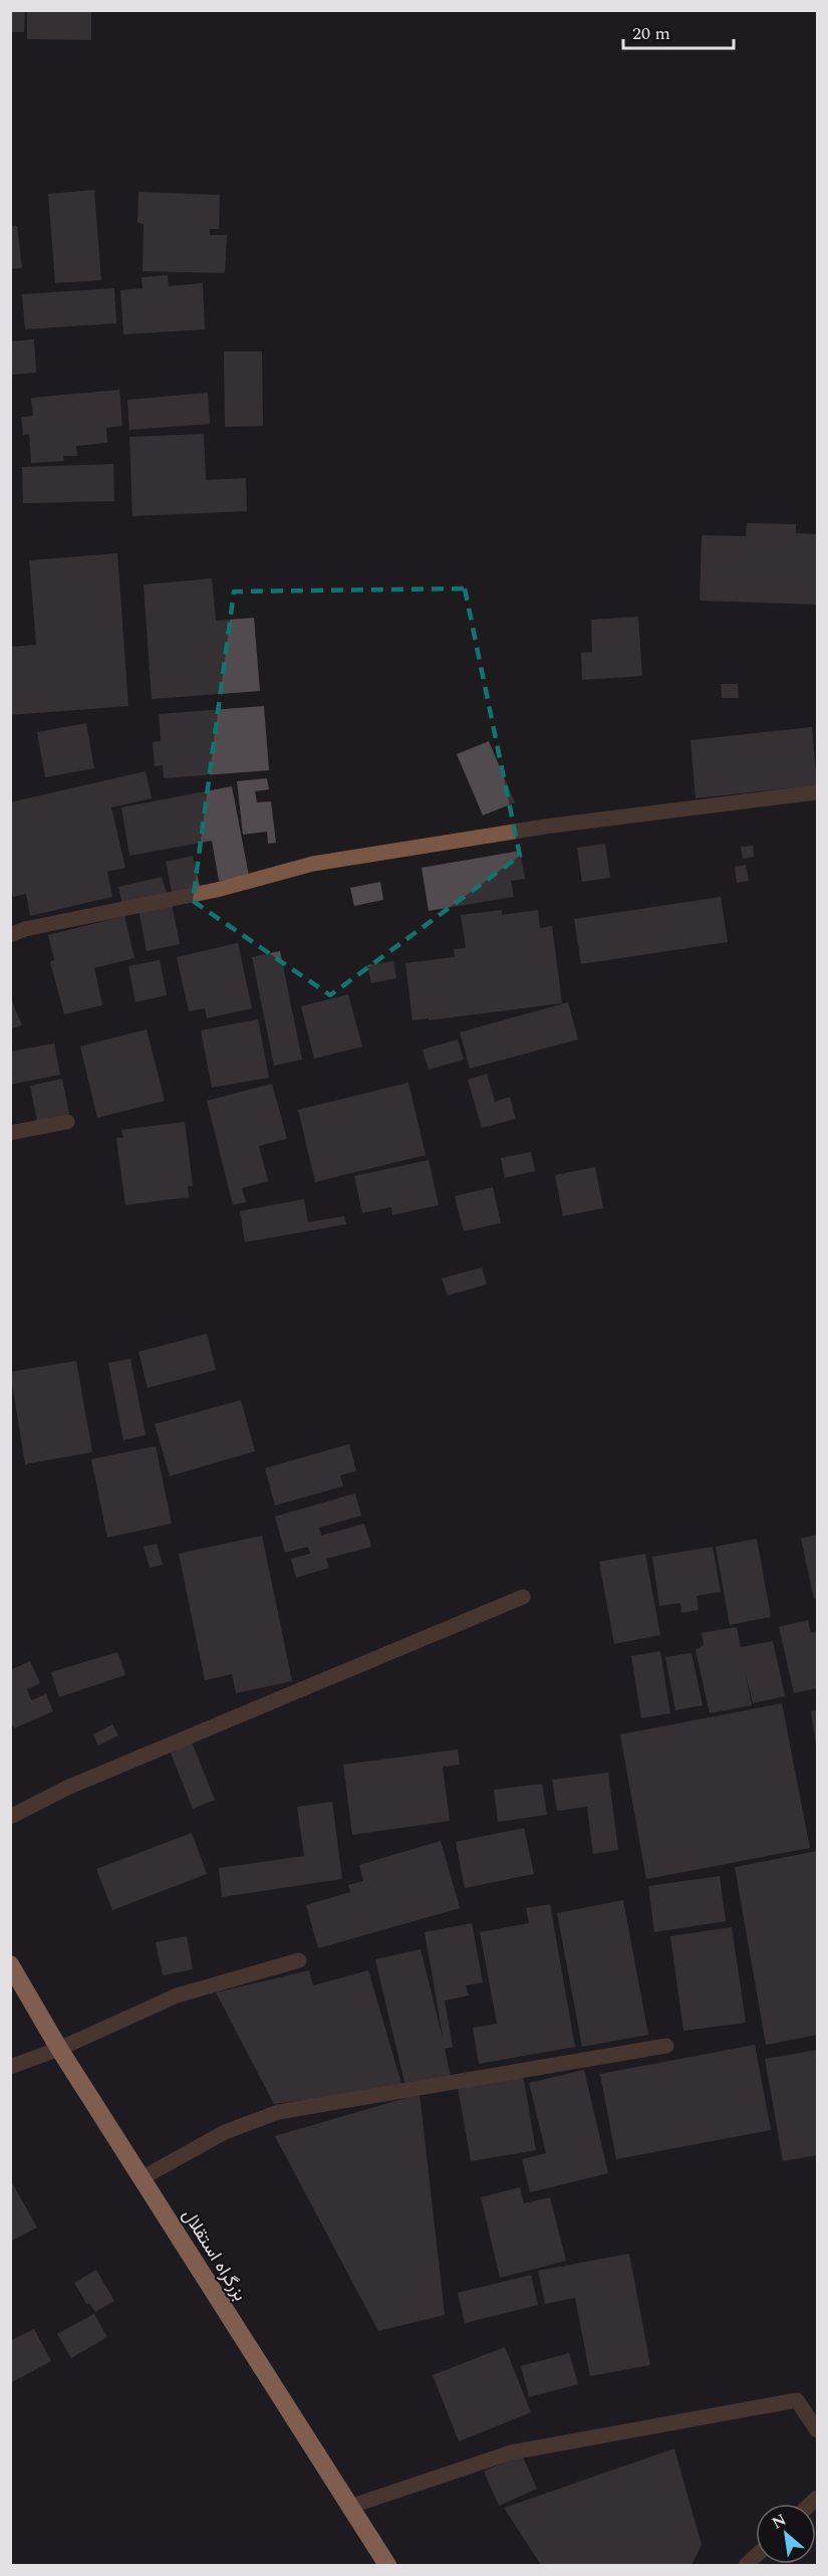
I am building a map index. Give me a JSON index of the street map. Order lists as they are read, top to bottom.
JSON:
{
  "streets": {
    "highway": ["بزرگراه استقلال"]
  },
  "scale_bar": "20 m",
  "north": "top left"
}
